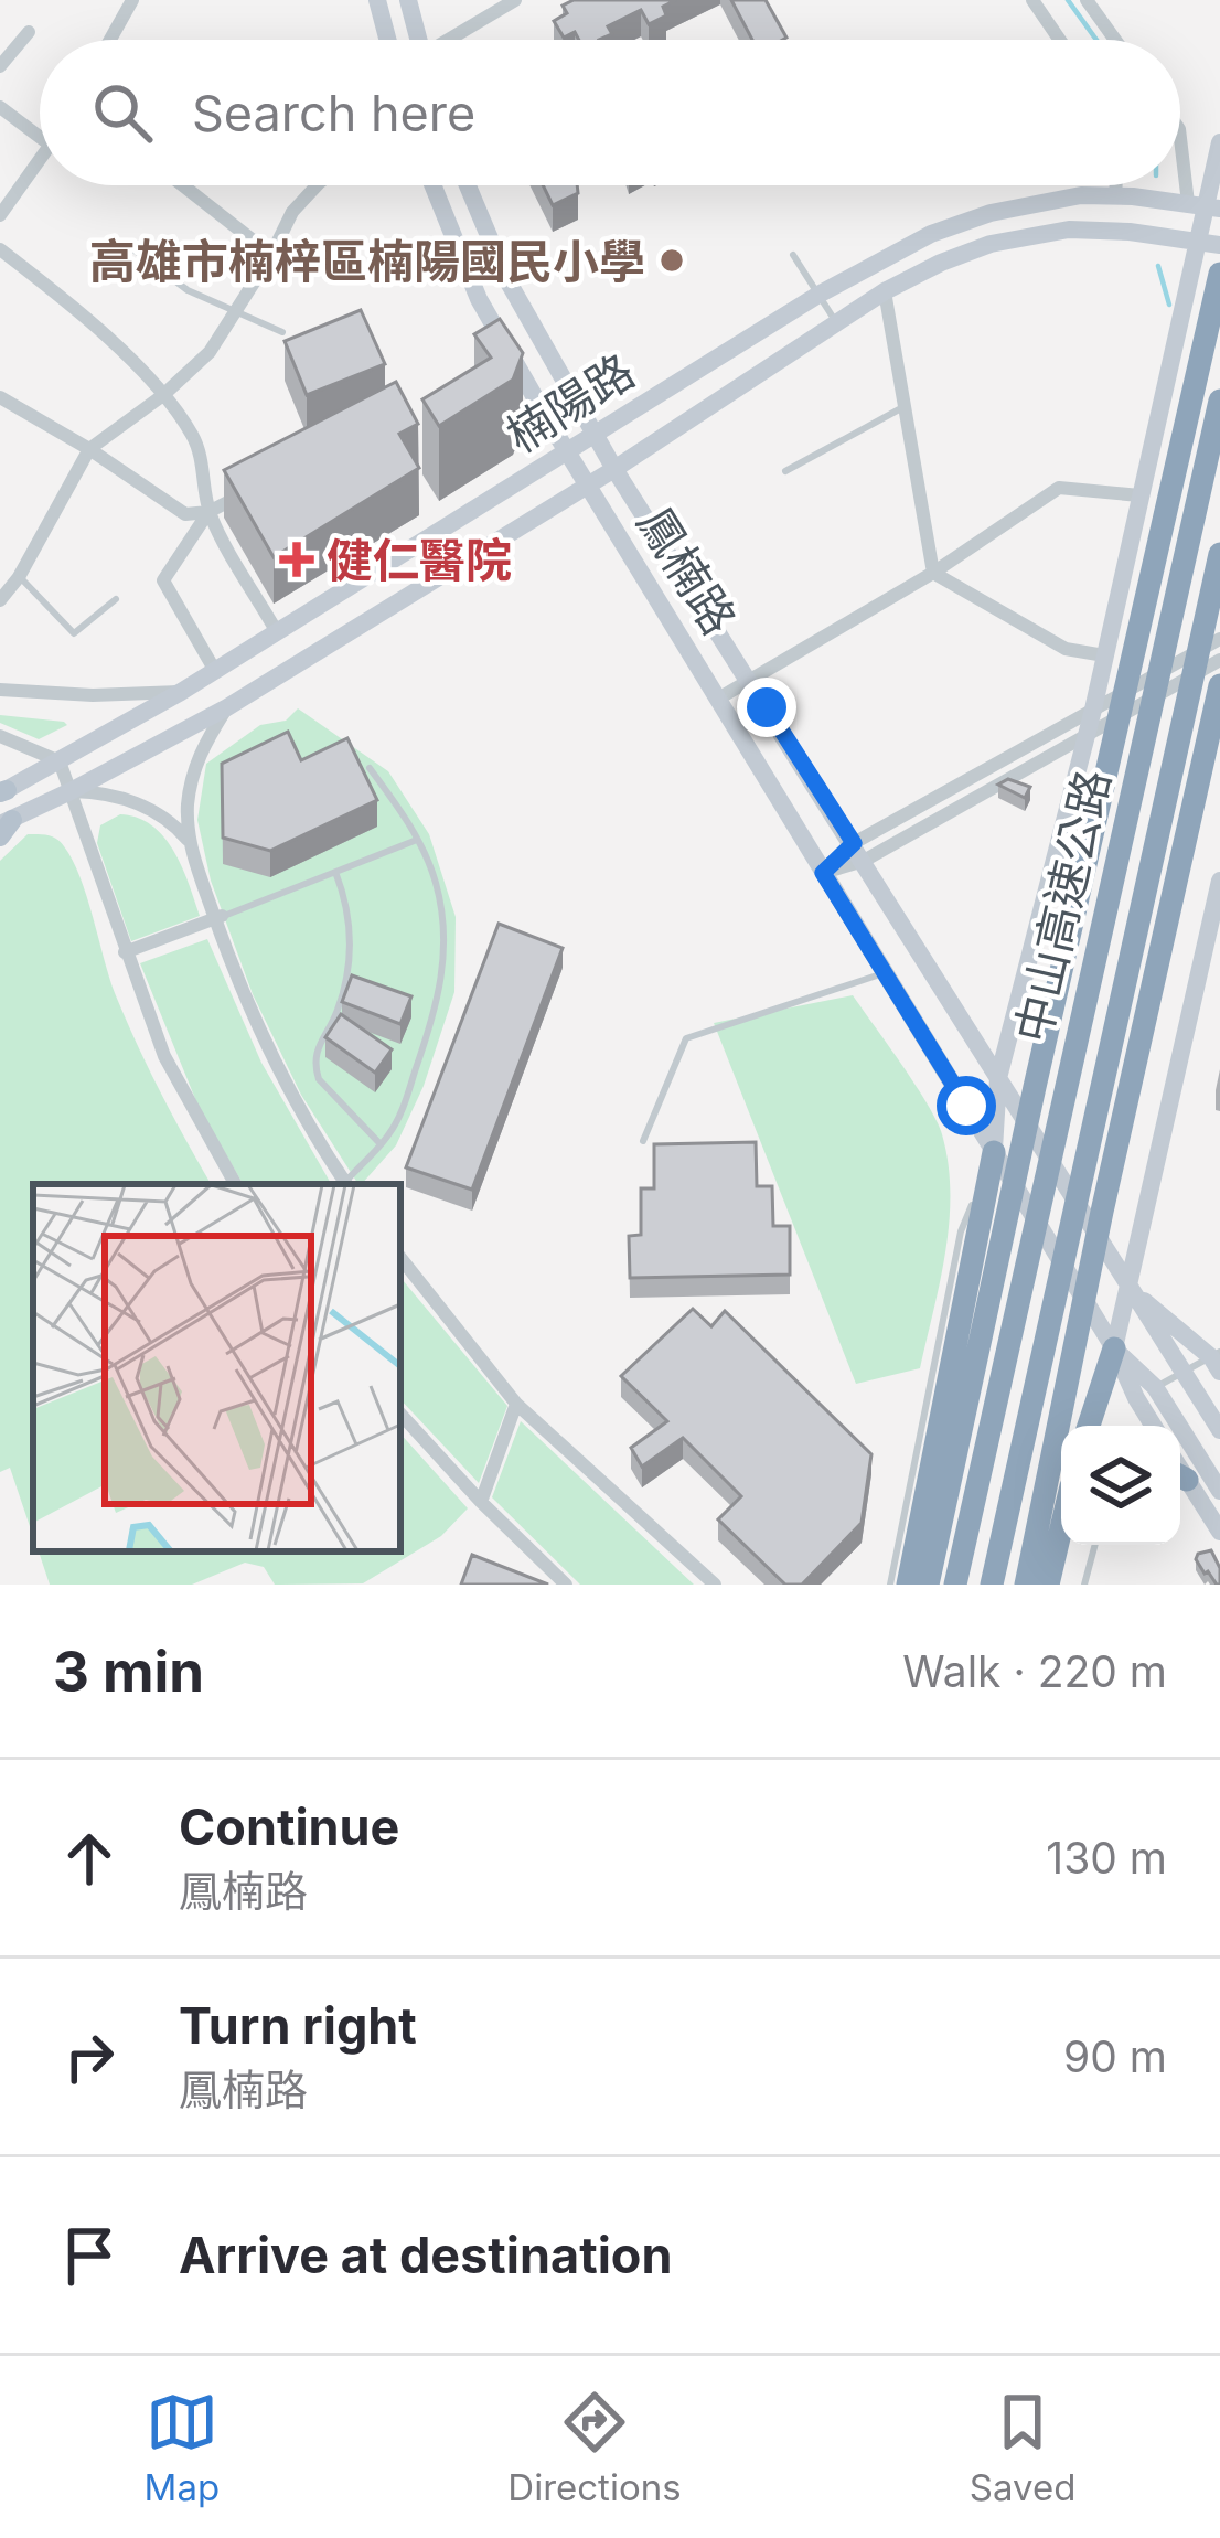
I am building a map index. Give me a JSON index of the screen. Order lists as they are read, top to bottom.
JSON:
{
  "streets": {
    "highway": ["中山高速公路"],
    "street": ["楠陽路", "鳳楠路"]
  },
  "crossings": [
    ["楠陽路", "鳳楠路"]
  ],
  "places": {
    "other": ["高雄市楠梓區楠陽國民小學"],
    "health": ["健仁醫院"]
  },
  "page": {
    "search": "Search here",
    "heading": ["3 min", "Walk · 220 m"],
    "list": [
      ["Continue", "鳳楠路", "130 m"],
      ["Turn right", "鳳楠路", "90 m"],
      "Arrive at destination"
    ],
    "nav": ["Map", "Directions", "Saved"]
  }
}
